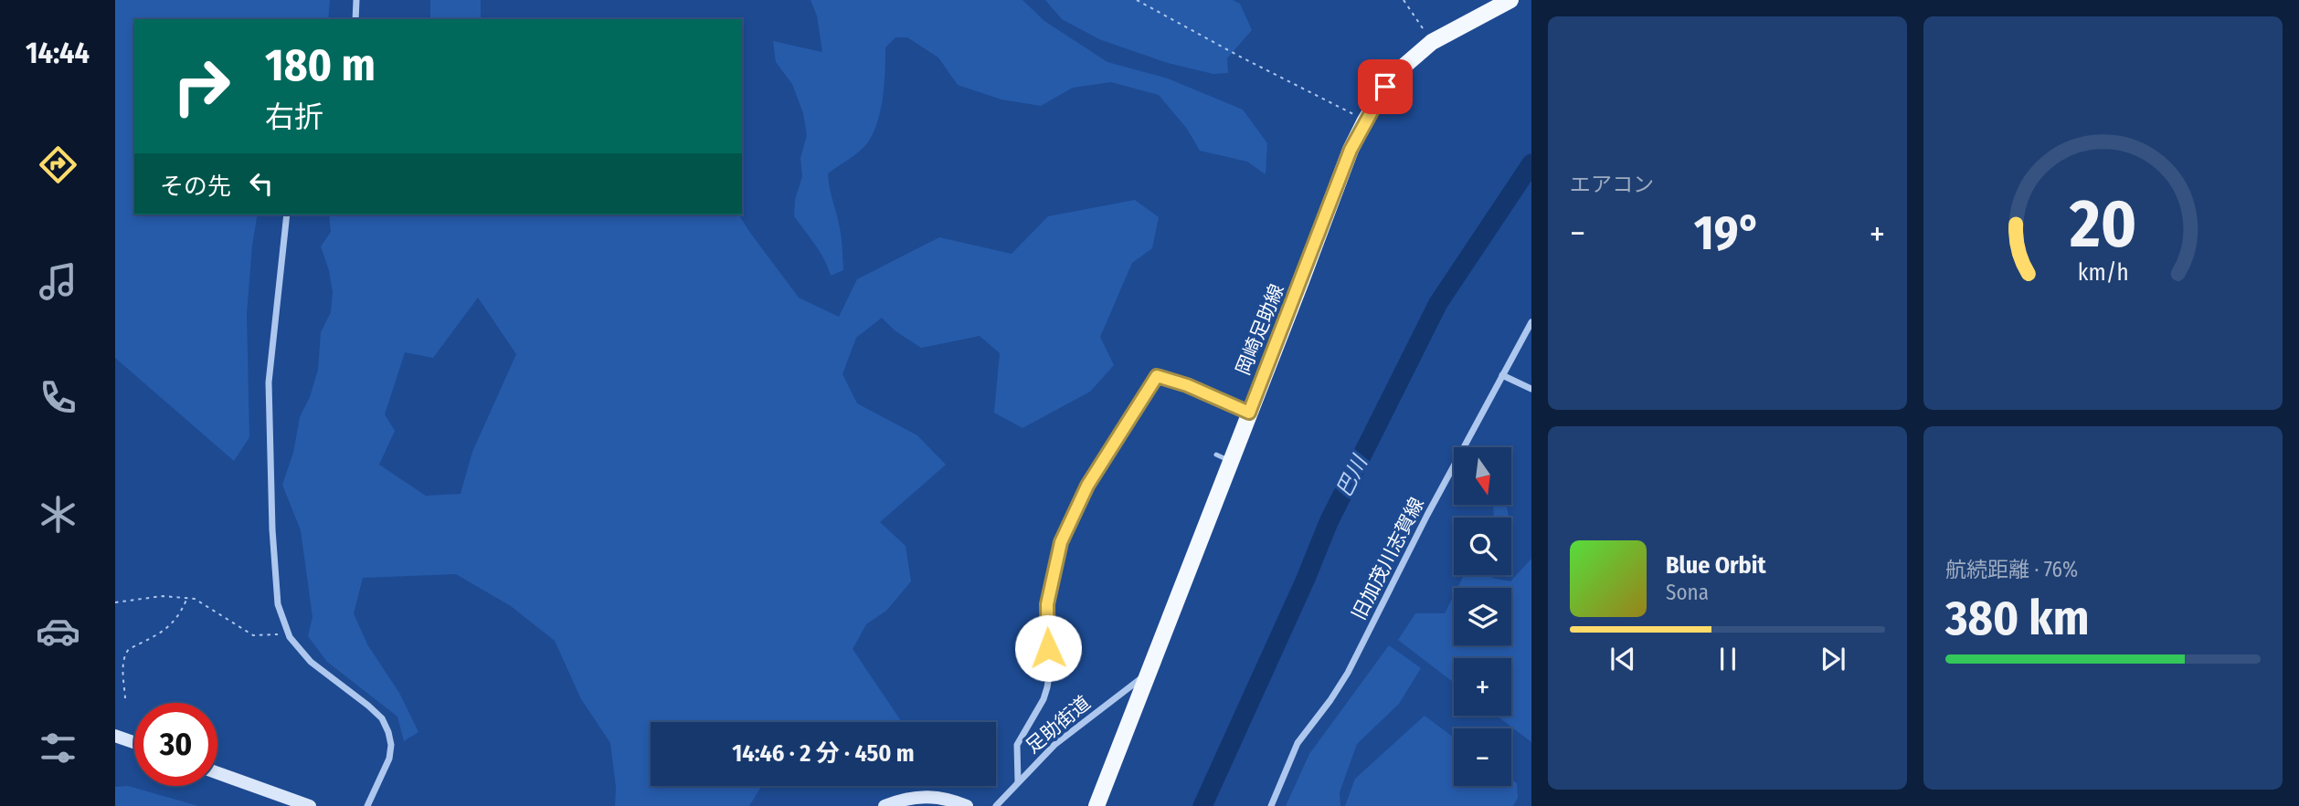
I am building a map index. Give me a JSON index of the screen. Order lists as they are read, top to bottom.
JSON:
{
  "streets": {
    "main road": ["岡崎足助線"],
    "street": ["旧加茂川志賀線", "足助街道"]
  },
  "crossings": [
    ["岡崎足助線", "足助街道"]
  ],
  "water": ["巴川"],
  "north": "bottom",
  "page": {
    "tabs": "14:44",
    "tile": [
      "エアコン",
      ["航続距離 · 76%", "380 km"]
    ],
    "turn": ["180 m", "右折"],
    "then": "その先",
    "heat": ["−", "19°", "+"],
    "map_buttons": ["+", "−"],
    "song": ["Blue Orbit", "Sona"],
    "limit": "30",
    "trip": "14:46 · 2 分 · 450 m",
    "gauge": ["20", "km/h"]
  }
}
